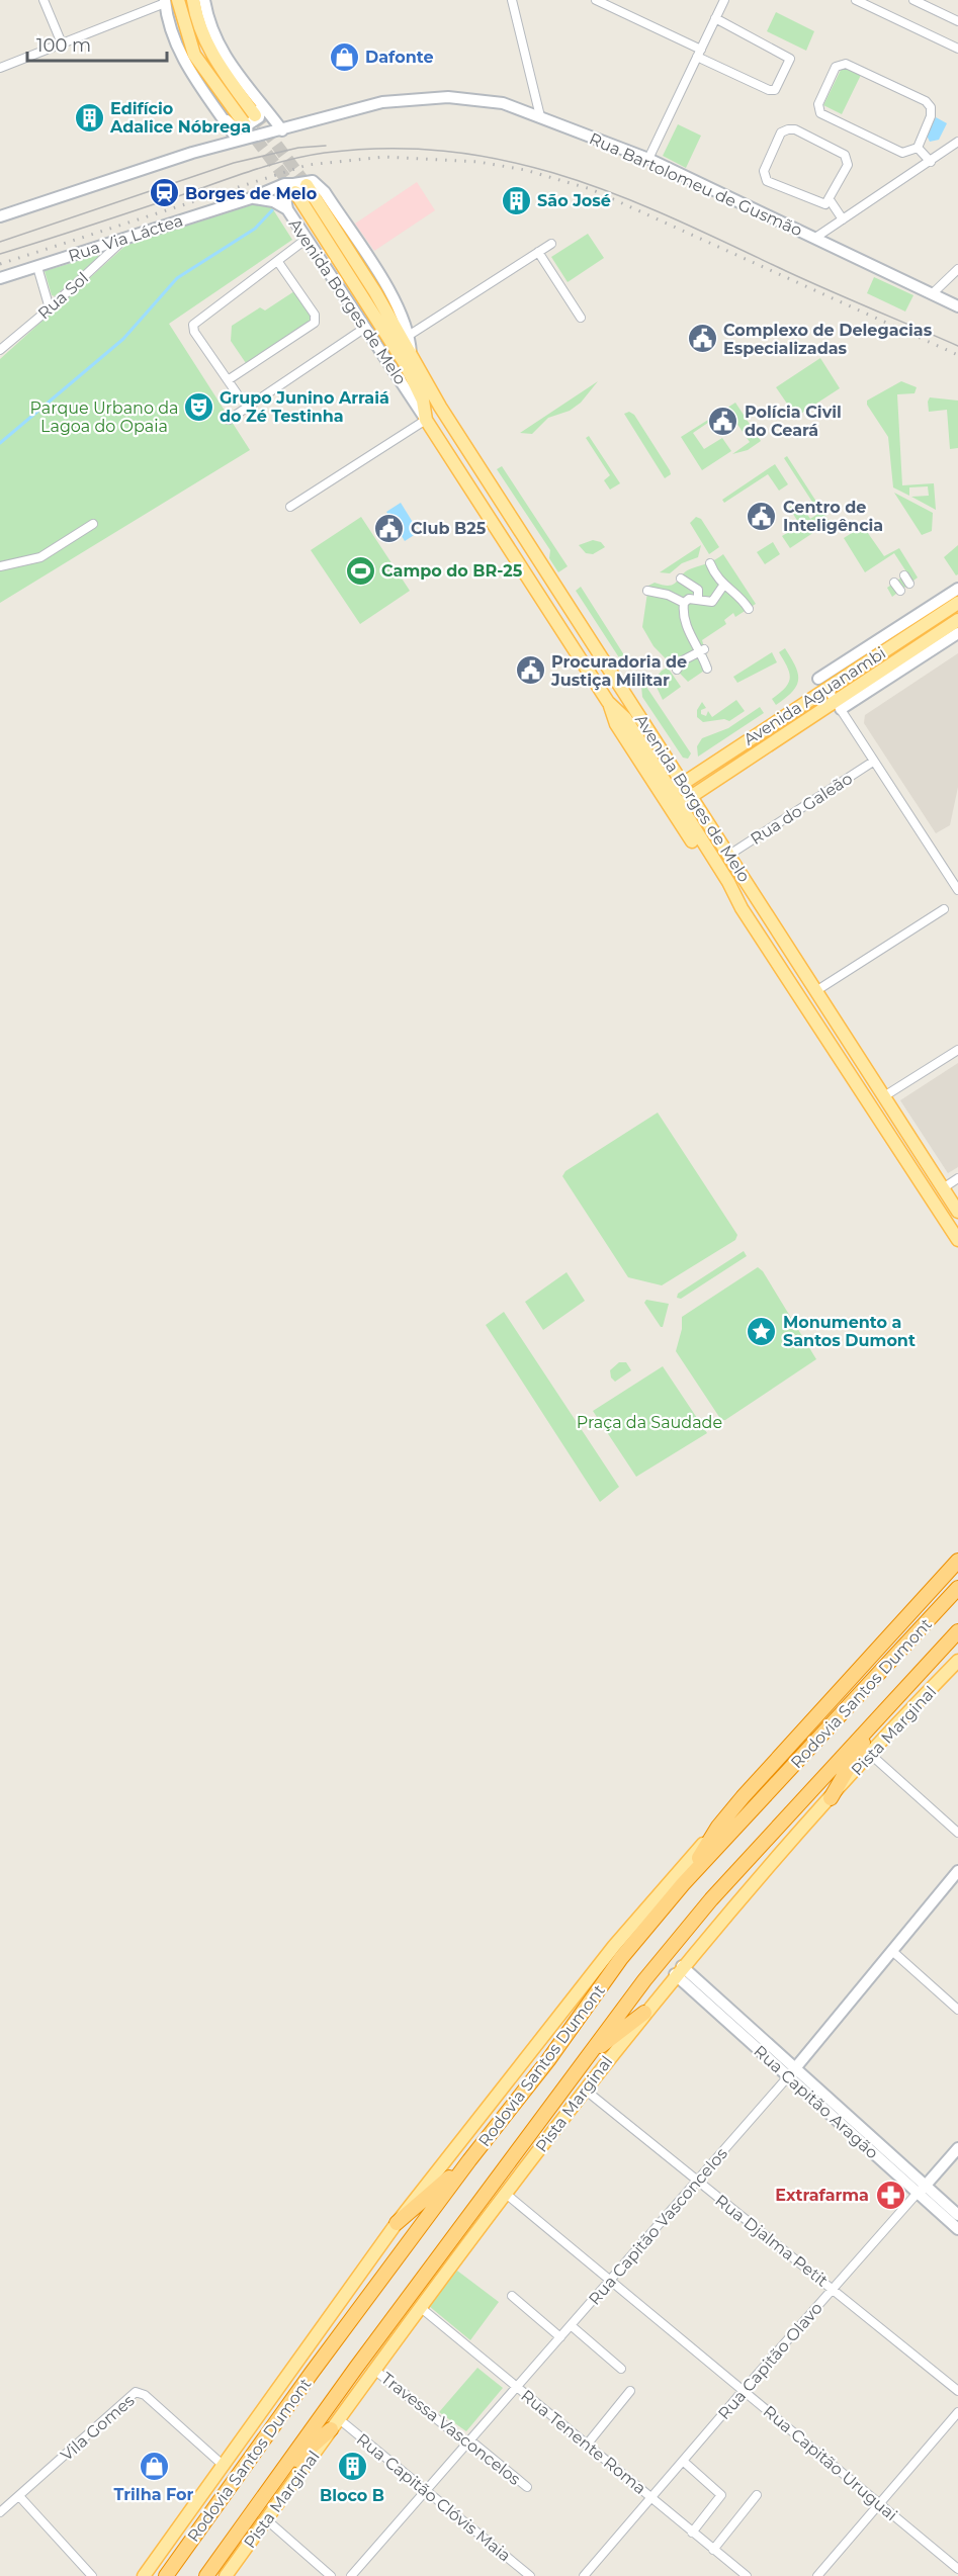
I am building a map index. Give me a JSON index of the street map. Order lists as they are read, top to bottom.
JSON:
{
  "streets": {
    "highway": ["Rodovia Santos Dumont"],
    "main road": ["Avenida Borges de Melo", "Avenida Aguanambi", "Pista Marginal"],
    "street": [
      "Rua Bartolomeu de Gusmão",
      "Rua Via Láctea",
      "Rua Sol",
      "Rua do Galeão",
      "Rua Capitão Aragão",
      "Rua Capitão Vasconcelos",
      "Rua Djalma Petit",
      "Rua Capitão Olavo",
      "Vila Gomes",
      "Travessa Vasconcelos",
      "Rua Tenente Roma",
      "Rua Capitão Uruguai",
      "Rua Capitão Clóvis Maia"
    ]
  },
  "crossings": [
    ["Rua Via Láctea", "Rua Sol"],
    ["Rua Via Láctea", "Avenida Borges de Melo"],
    ["Avenida Borges de Melo", "Avenida Aguanambi"],
    ["Avenida Borges de Melo", "Rua do Galeão"],
    ["Pista Marginal", "Rua Capitão Aragão"],
    ["Pista Marginal", "Rua Djalma Petit"],
    ["Pista Marginal", "Travessa Vasconcelos"],
    ["Pista Marginal", "Rua Tenente Roma"],
    ["Pista Marginal", "Rua Capitão Uruguai"],
    ["Pista Marginal", "Rua Capitão Clóvis Maia"],
    ["Rua Capitão Aragão", "Rua Capitão Vasconcelos"],
    ["Rua Capitão Aragão", "Rua Capitão Olavo"],
    ["Rua Capitão Vasconcelos", "Rua Djalma Petit"],
    ["Rua Capitão Vasconcelos", "Travessa Vasconcelos"],
    ["Rua Capitão Vasconcelos", "Rua Tenente Roma"],
    ["Rua Capitão Vasconcelos", "Rua Capitão Uruguai"],
    ["Rua Capitão Vasconcelos", "Rua Capitão Clóvis Maia"],
    ["Rua Djalma Petit", "Rua Capitão Olavo"],
    ["Rua Capitão Olavo", "Rua Tenente Roma"],
    ["Rua Capitão Olavo", "Rua Capitão Uruguai"]
  ],
  "parks": ["Parque Urbano da Lagoa do Opaia", "Praça da Saudade"],
  "places": {
    "shop": ["Dafonte", "Trilha For"],
    "building": ["Edifício Adalice Nóbrega", "São José", "Bloco B"],
    "station": ["Borges de Melo"],
    "public building": [
      "Complexo de Delegacias Especializadas",
      "Polícia Civil do Ceará",
      "Centro de Inteligência",
      "Club B25",
      "Procuradoria de Justiça Militar"
    ],
    "theatre": ["Grupo Junino Arraiá do Zé Testinha"],
    "sports": ["Campo do BR-25"],
    "place": ["Monumento a Santos Dumont"],
    "pharmacy": ["Extrafarma"]
  },
  "scale_bar": "100 m"
}
